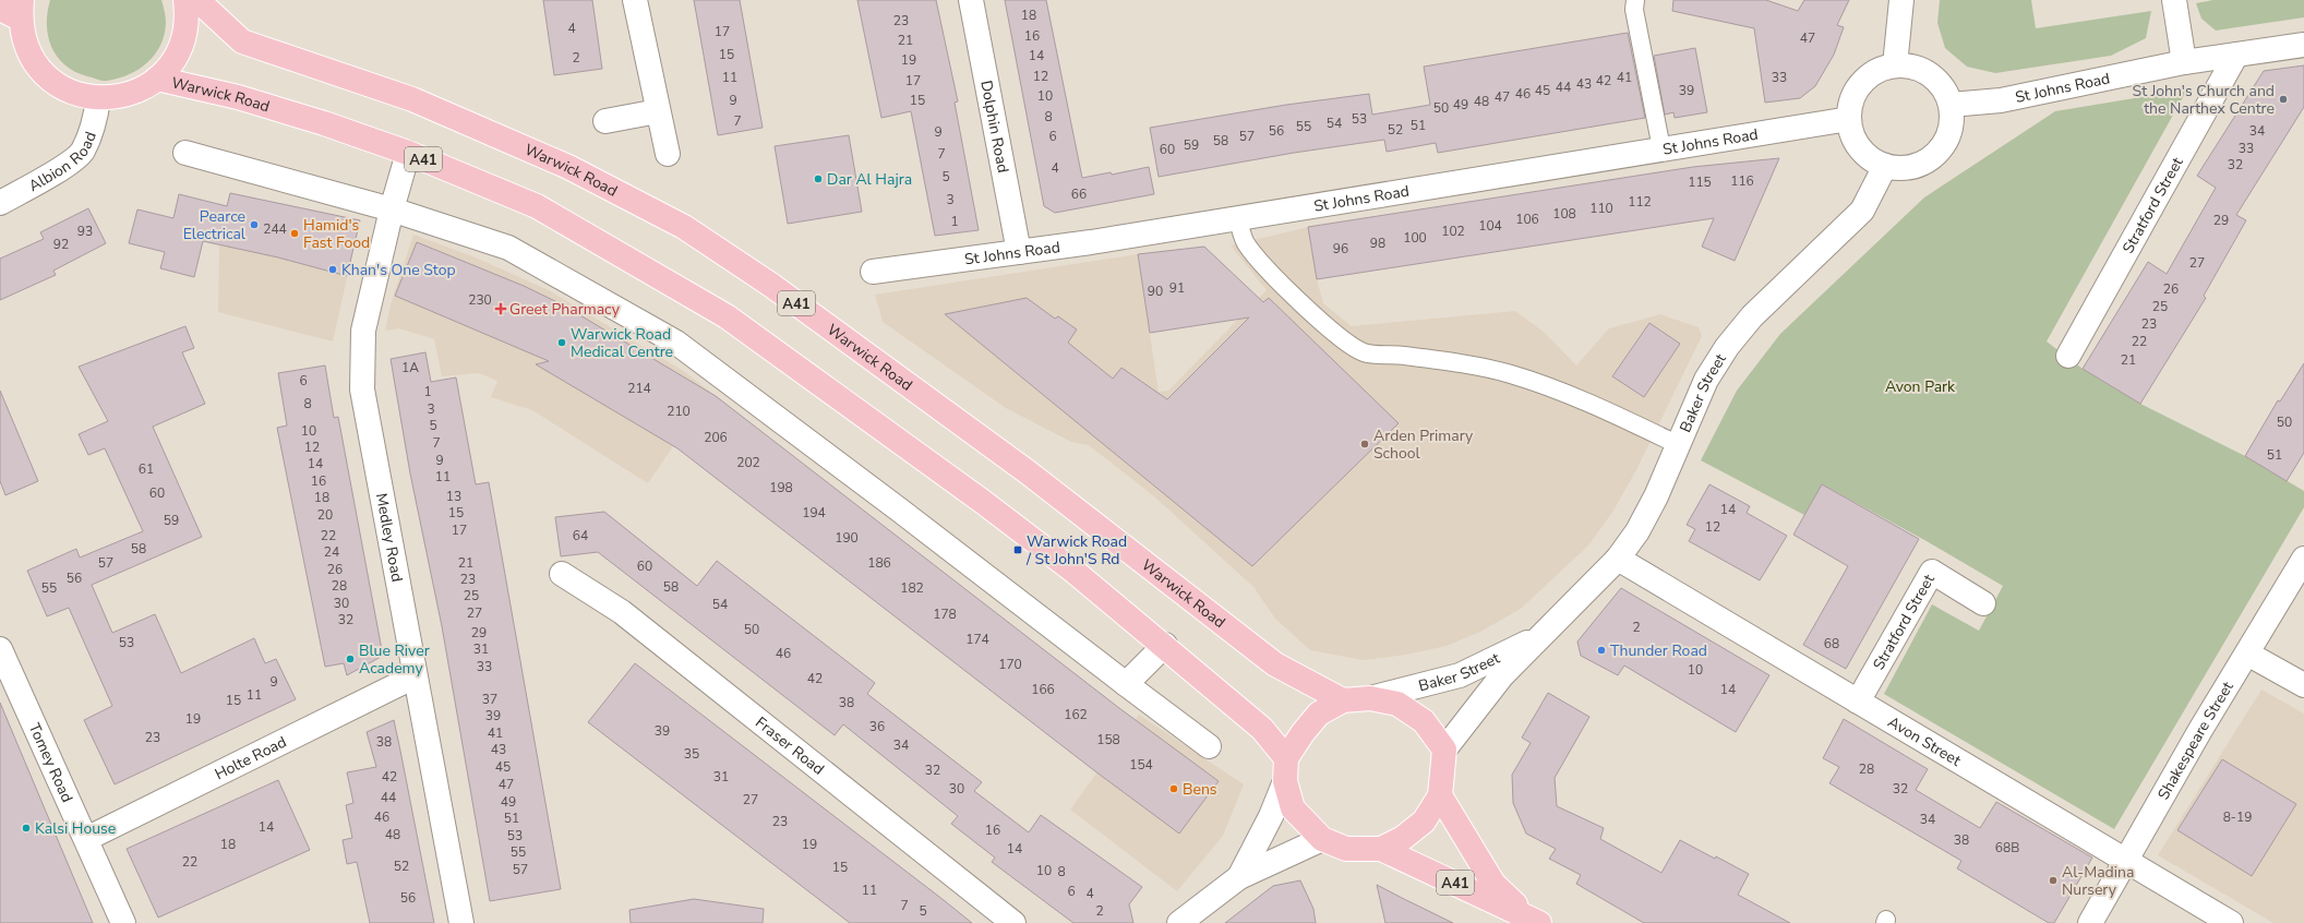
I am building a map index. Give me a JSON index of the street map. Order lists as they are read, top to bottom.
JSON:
{
  "streets": {
    "highway": ["Warwick Road", "A41"],
    "street": [
      "St Johns Road",
      "Dolphin Road",
      "Albion Road",
      "Stratford Street",
      "Baker Street",
      "Medley Road",
      "Avon Street",
      "Shakespeare Street",
      "Fraser Road",
      "Holte Road",
      "Tomey Road"
    ]
  },
  "crossings": [
    ["St Johns Road", "Dolphin Road"],
    ["St Johns Road", "Stratford Street"],
    ["St Johns Road", "Baker Street"],
    ["Warwick Road", "A41"],
    ["Warwick Road", "Baker Street"],
    ["Warwick Road", "Medley Road"],
    ["A41", "Baker Street"],
    ["Stratford Street", "Avon Street"],
    ["Baker Street", "Avon Street"],
    ["Medley Road", "Holte Road"],
    ["Avon Street", "Shakespeare Street"],
    ["Holte Road", "Tomey Road"]
  ],
  "parks": ["Avon Park"],
  "places": {
    "other": [
      "St John's Church and the Narthex Centre",
      "Dar Al Hajra",
      "Pearce Electrical",
      "Hamid's Fast Food",
      "Khan's One Stop",
      "Warwick Road Medical Centre",
      "Arden Primary School",
      "Thunder Road",
      "Blue River Academy",
      "Bens",
      "Kalsi House",
      "Al-Madina Nursery"
    ],
    "health": ["Greet Pharmacy"],
    "transit": ["Warwick Road / St John'S Rd"]
  },
  "house_numbers": [
    "18",
    "23",
    "4",
    "17",
    "16",
    "47",
    "21",
    "15",
    "14",
    "2",
    "19",
    "12",
    "11",
    "41",
    "33",
    "17",
    "42",
    "43",
    "44",
    "45",
    "39",
    "46",
    "10",
    "47",
    "9",
    "15",
    "48",
    "49",
    "50",
    "8",
    "53",
    "7",
    "54",
    "51",
    "55",
    "52",
    "56",
    "34",
    "9",
    "6",
    "57",
    "58",
    "59",
    "33",
    "60",
    "7",
    "32",
    "4",
    "5",
    "116",
    "115",
    "66",
    "3",
    "112",
    "110",
    "108",
    "106",
    "29",
    "1",
    "104",
    "244",
    "93",
    "102",
    "100",
    "98",
    "92",
    "96",
    "27",
    "91",
    "26",
    "90",
    "230",
    "25",
    "23",
    "22",
    "21",
    "1A",
    "6",
    "214",
    "1",
    "8",
    "3",
    "210",
    "50",
    "5",
    "10",
    "206",
    "7",
    "12",
    "51",
    "9",
    "202",
    "14",
    "61",
    "11",
    "16",
    "198",
    "60",
    "13",
    "18",
    "14",
    "15",
    "194",
    "20",
    "59",
    "12",
    "17",
    "22",
    "64",
    "190",
    "58",
    "24",
    "57",
    "21",
    "186",
    "60",
    "26",
    "56",
    "23",
    "28",
    "58",
    "55",
    "182",
    "25",
    "30",
    "54",
    "27",
    "178",
    "32",
    "2",
    "50",
    "29",
    "174",
    "53",
    "68",
    "31",
    "46",
    "170",
    "33",
    "10",
    "42",
    "9",
    "166",
    "14",
    "11",
    "37",
    "15",
    "38",
    "162",
    "39",
    "19",
    "36",
    "39",
    "41",
    "23",
    "158",
    "38",
    "34",
    "43",
    "35",
    "154",
    "45",
    "28",
    "32",
    "42",
    "31",
    "47",
    "30",
    "32",
    "44",
    "27",
    "49",
    "46",
    "8-19",
    "51",
    "34",
    "23",
    "14",
    "16",
    "48",
    "53",
    "38",
    "18",
    "19",
    "68B",
    "14",
    "55",
    "22",
    "52",
    "15",
    "57",
    "10",
    "8",
    "11",
    "6",
    "4",
    "56",
    "7",
    "5",
    "2"
  ]
}
